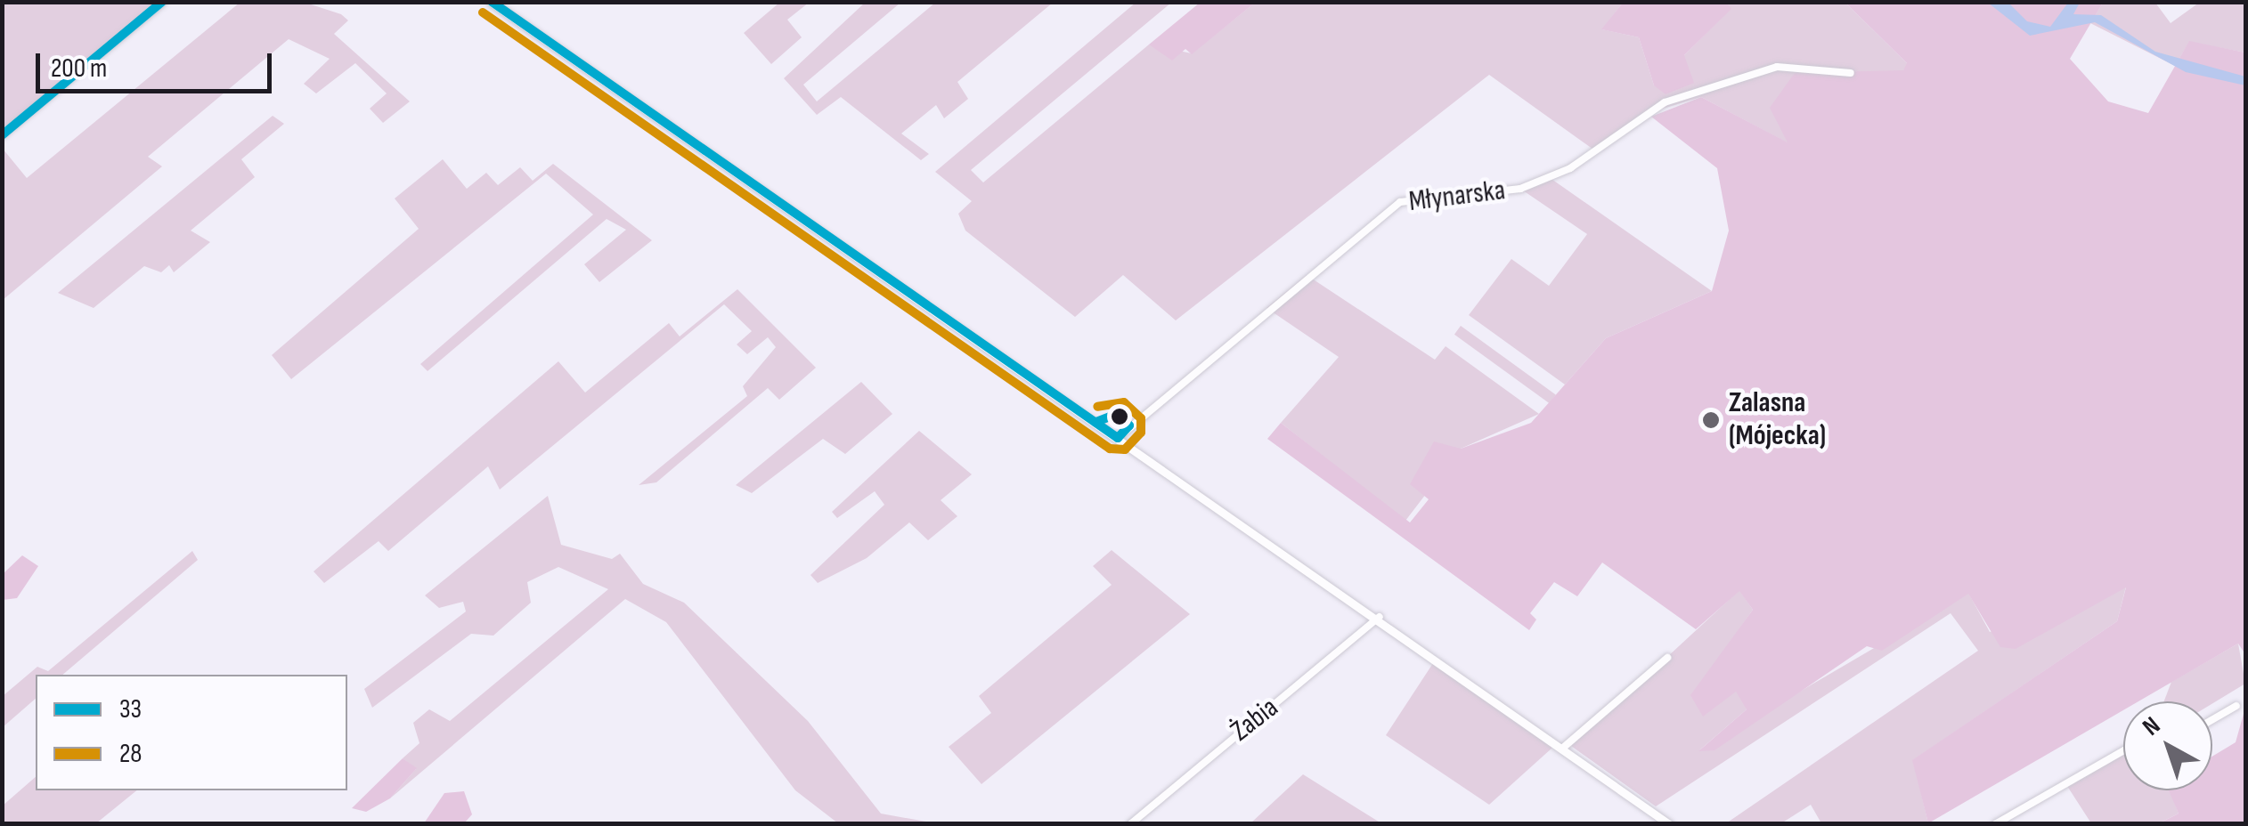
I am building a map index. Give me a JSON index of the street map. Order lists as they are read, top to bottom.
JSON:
{
  "streets": {
    "street": ["Młynarska", "Żabia"]
  },
  "places": ["Zalasna (Mójecka)"],
  "lines": ["transit line 33", "transit line 28"],
  "legend": ["33", "28"],
  "scale_bar": "200 m",
  "north": "top left"
}
